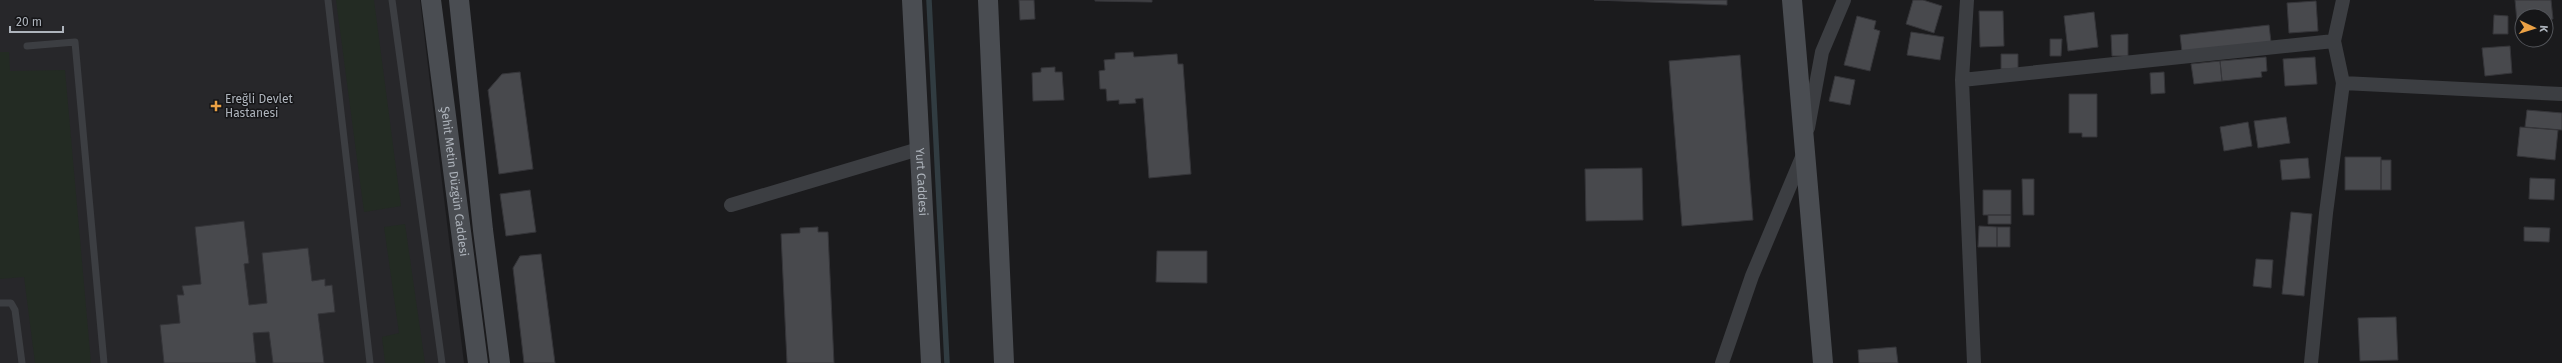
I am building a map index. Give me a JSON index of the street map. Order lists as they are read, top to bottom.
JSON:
{
  "streets": {
    "street": ["Yurt Caddesi", "Şehit Metin Düzgün Caddesi"]
  },
  "places": {
    "health": ["Ereğli Devlet Hastanesi"]
  },
  "scale_bar": "20 m",
  "north": "right"
}
